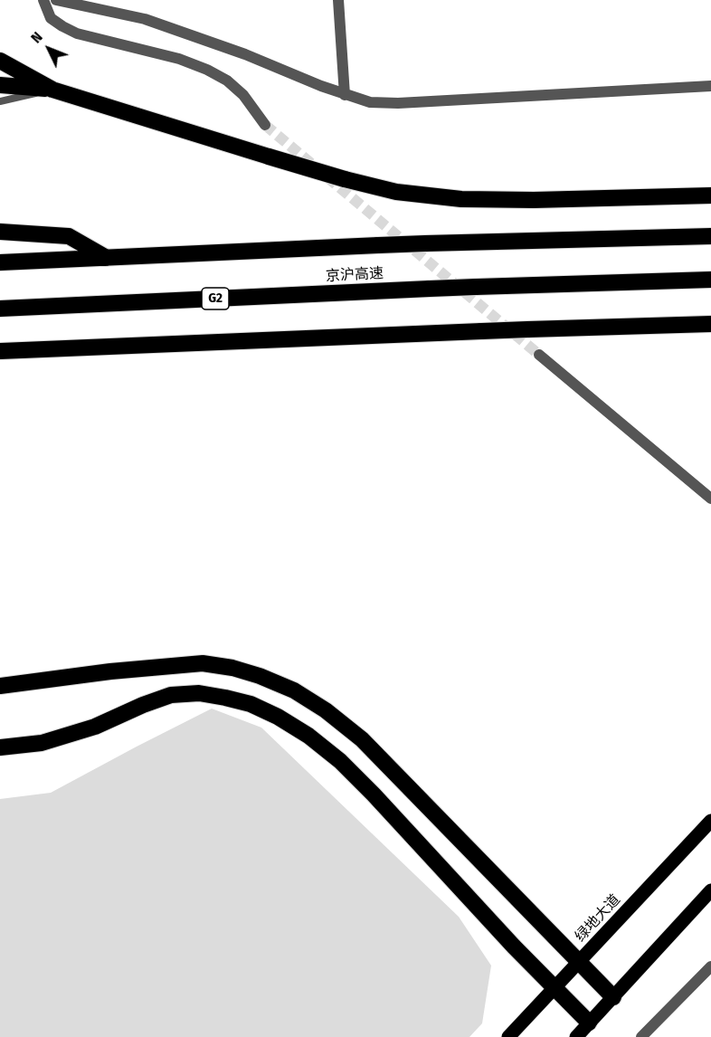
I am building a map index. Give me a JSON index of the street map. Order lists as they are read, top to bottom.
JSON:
{
  "streets": {
    "highway": ["京沪高速", "G2"],
    "main road": ["绿地大道"]
  },
  "north": "top left"
}
